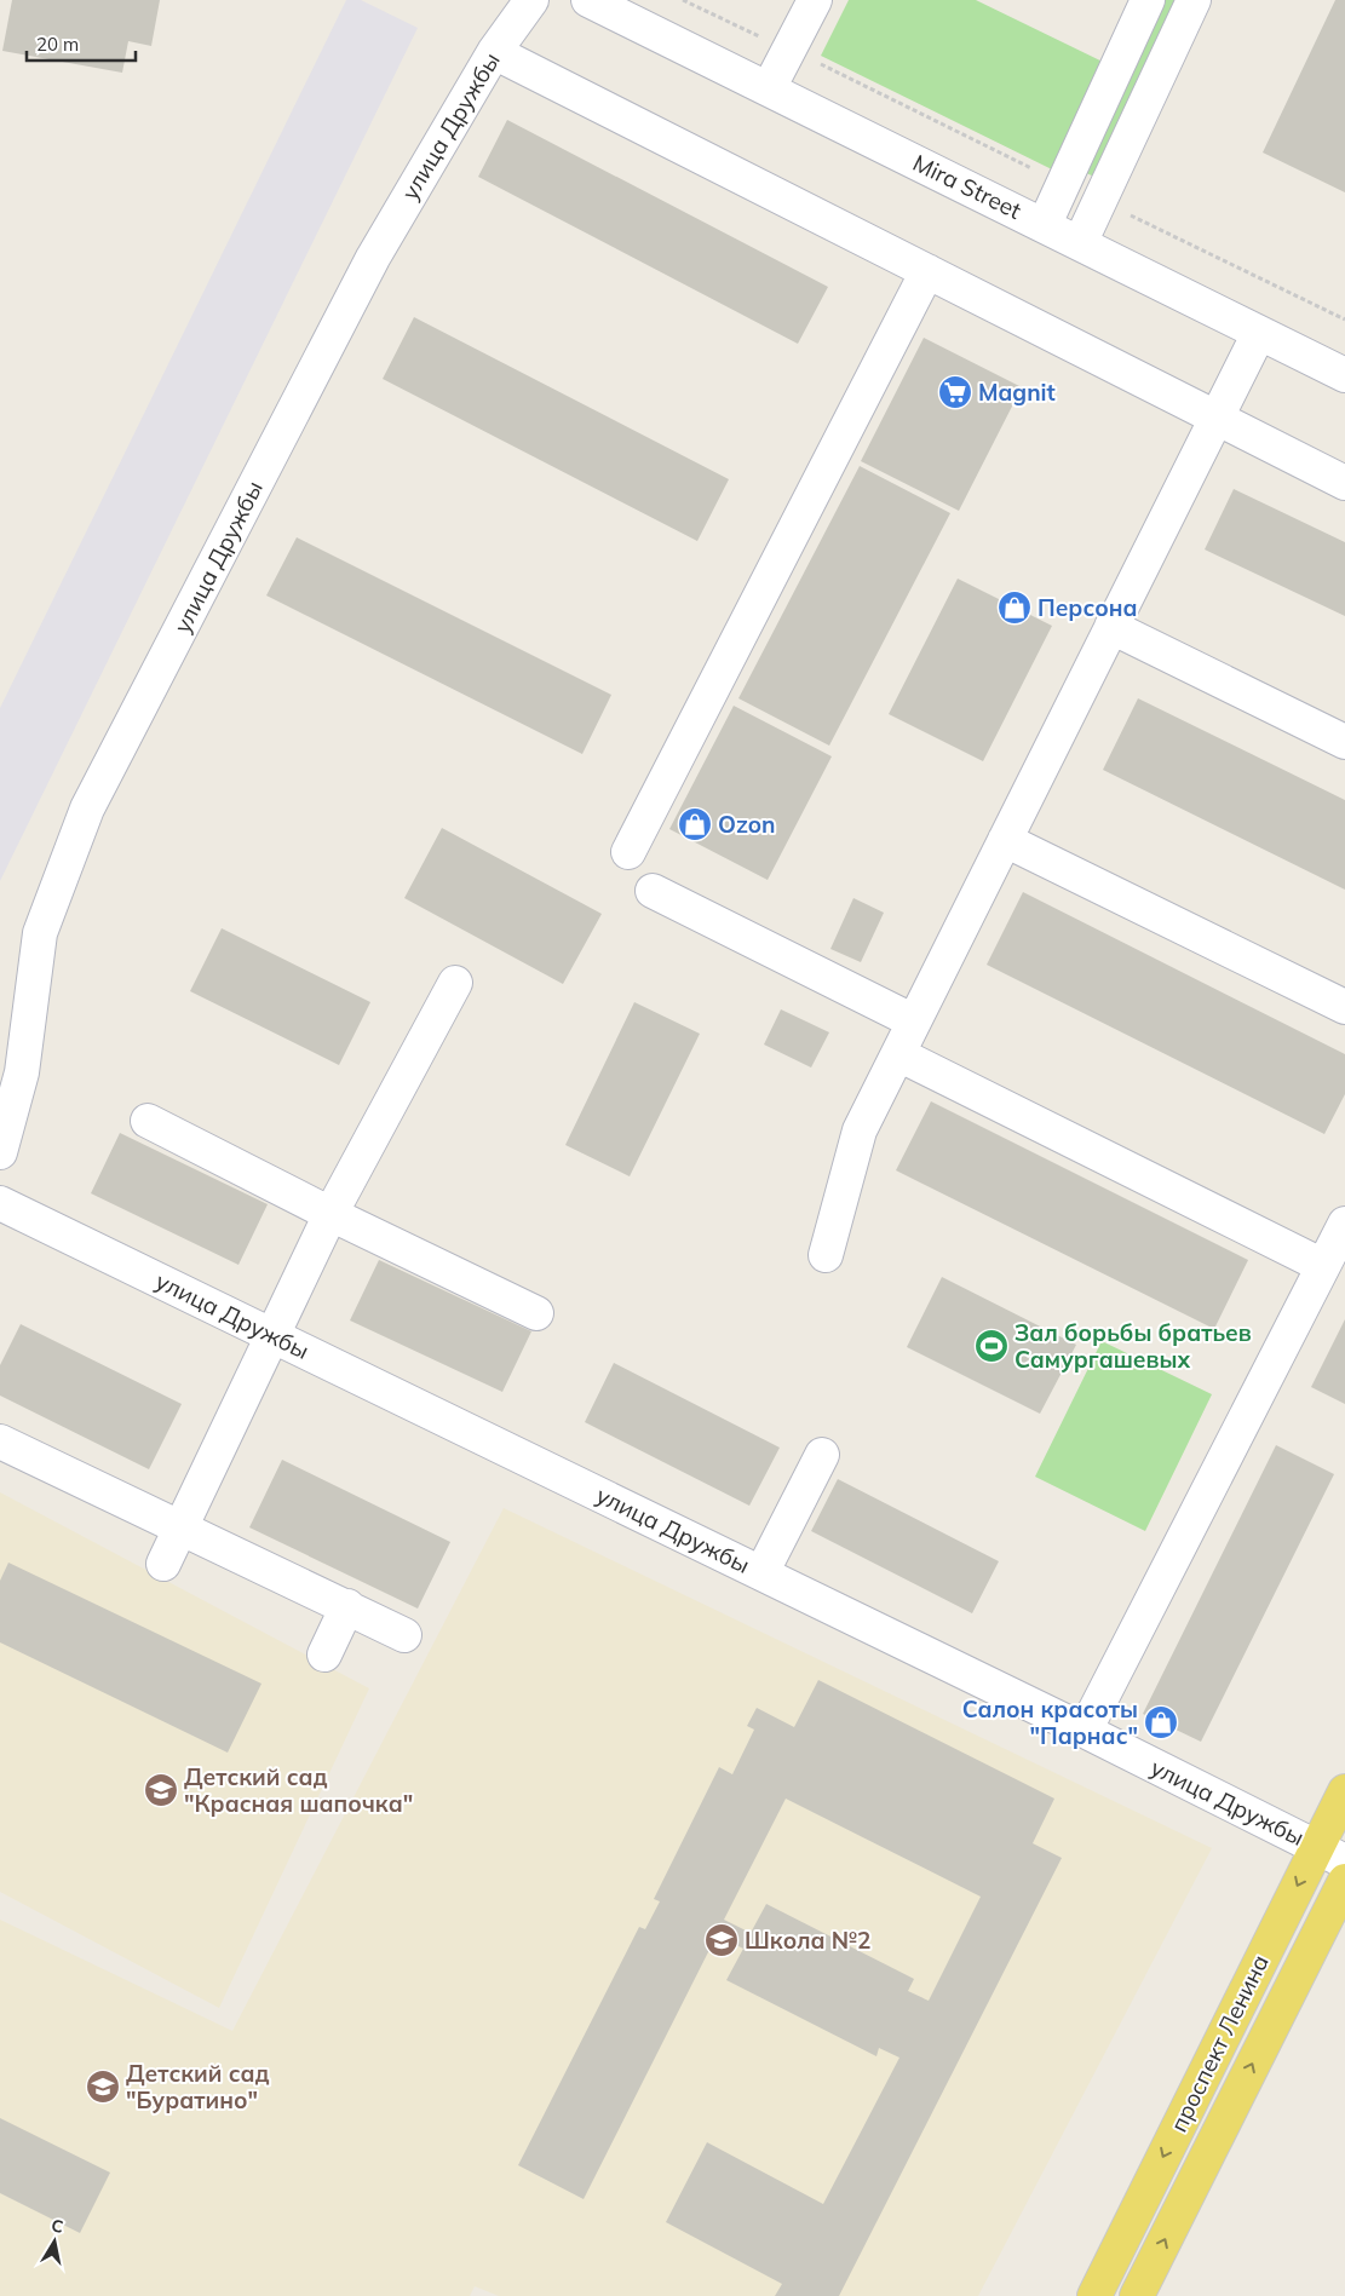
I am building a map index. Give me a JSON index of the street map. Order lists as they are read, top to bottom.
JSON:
{
  "streets": {
    "main road": ["проспект Ленина"],
    "street": ["улица Дружбы", "Mira Street"]
  },
  "crossings": [
    ["улица Дружбы", "проспект Ленина"]
  ],
  "places": {
    "supermarket": ["Magnit"],
    "shop": ["Персона", "Ozon", "Салон красоты \"Парнас\""],
    "sports": ["Зал борьбы братьев Самургашевых"],
    "school or university": ["Детский сад \"Красная шапочка\"", "Школа №2", "Детский сад \"Буратино\""]
  },
  "scale_bar": "20 m",
  "north": "top"
}
